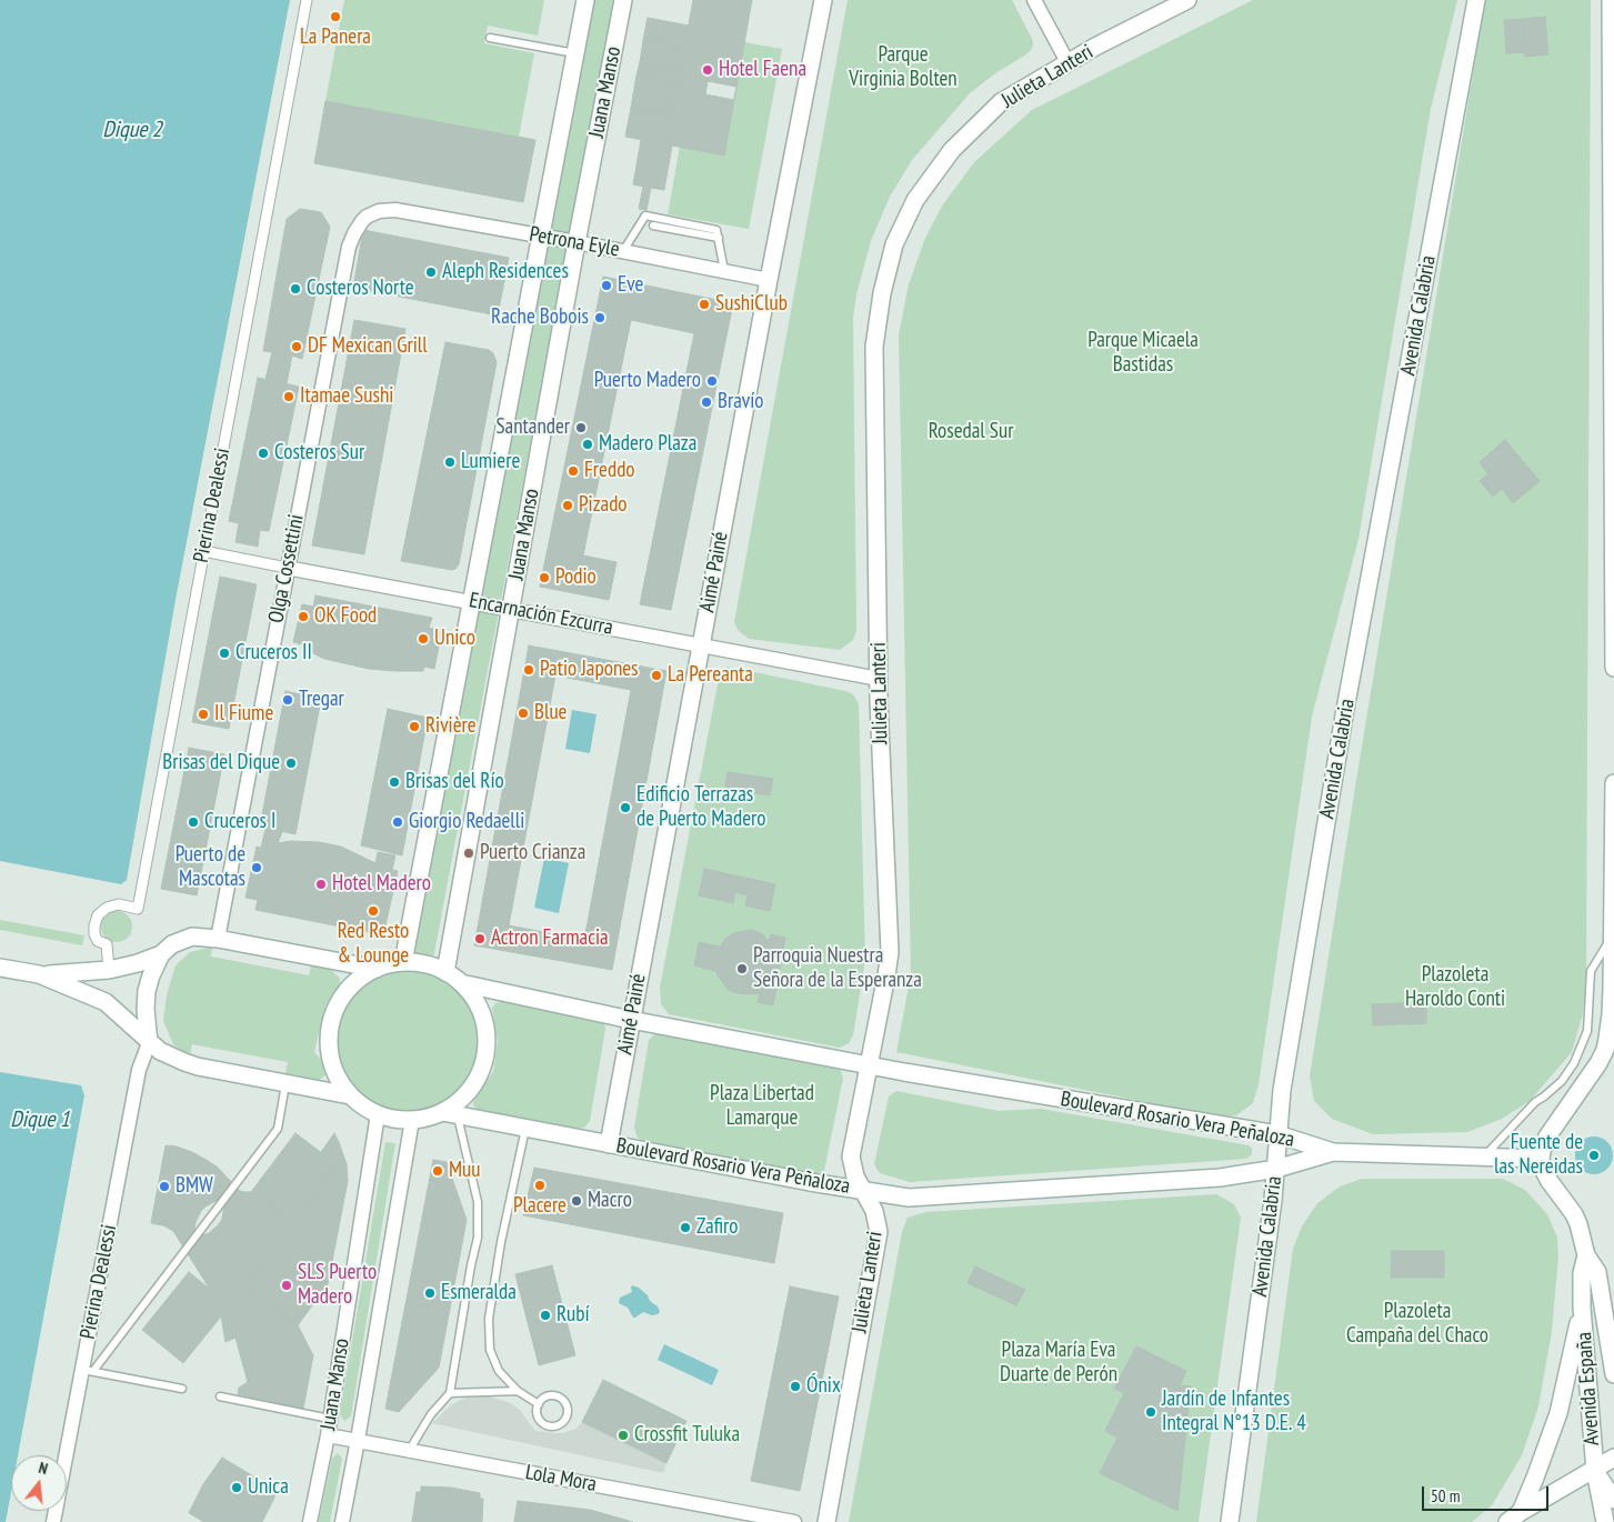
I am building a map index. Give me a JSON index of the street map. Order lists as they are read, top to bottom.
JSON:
{
  "streets": {
    "main road": [
      "Julieta Lanteri",
      "Juana Manso",
      "Avenida Calabria",
      "Aimé Painé",
      "Boulevard Rosario Vera Peñaloza",
      "Avenida España"
    ],
    "street": [
      "Petrona Eyle",
      "Pierina Dealessi",
      "Olga Cossettini",
      "Encarnación Ezcurra",
      "Lola Mora"
    ]
  },
  "crossings": [
    ["Julieta Lanteri", "Encarnación Ezcurra"],
    ["Julieta Lanteri", "Boulevard Rosario Vera Peñaloza"],
    ["Juana Manso", "Petrona Eyle"],
    ["Juana Manso", "Encarnación Ezcurra"],
    ["Juana Manso", "Boulevard Rosario Vera Peñaloza"],
    ["Juana Manso", "Lola Mora"],
    ["Petrona Eyle", "Olga Cossettini"],
    ["Petrona Eyle", "Aimé Painé"],
    ["Avenida Calabria", "Boulevard Rosario Vera Peñaloza"],
    ["Pierina Dealessi", "Encarnación Ezcurra"],
    ["Olga Cossettini", "Encarnación Ezcurra"],
    ["Aimé Painé", "Encarnación Ezcurra"],
    ["Aimé Painé", "Boulevard Rosario Vera Peñaloza"]
  ],
  "water": ["Dique 2", "Dique 1"],
  "parks": [
    "Parque Virginia Bolten",
    "Parque Micaela Bastidas",
    "Rosedal Sur",
    "Plazoleta Haroldo Conti",
    "Plaza Libertad Lamarque",
    "Plazoleta Campaña del Chaco",
    "Plaza María Eva Duarte de Perón"
  ],
  "places": [
    "La Panera",
    "Hotel Faena",
    "Aleph Residences",
    "Eve",
    "Costeros Norte",
    "SushiClub",
    "Rache Bobois",
    "DF Mexican Grill",
    "Puerto Madero",
    "Itamae Sushi",
    "Bravío",
    "Santander",
    "Madero Plaza",
    "Costeros Sur",
    "Lumiere",
    "Freddo",
    "Pizado",
    "Podio",
    "OK Food",
    "Unico",
    "Cruceros II",
    "Patio Japones",
    "La Pereanta",
    "Tregar",
    "Blue",
    "Il Fiume",
    "Rivière",
    "Brisas del Dique",
    "Brisas del Río",
    "Edificio Terrazas de Puerto Madero",
    "Cruceros I",
    "Giorgio Redaelli",
    "Puerto Crianza",
    "Puerto de Mascotas",
    "Hotel Madero",
    "Red Resto & Lounge",
    "Actron Farmacia",
    "Parroquia Nuestra Señora de la Esperanza",
    "Fuente de las Nereidas",
    "Muu",
    "Placere",
    "BMW",
    "Macro",
    "Zafiro",
    "SLS Puerto Madero",
    "Esmeralda",
    "Rubí",
    "Ónix",
    "Jardín de Infantes Integral N°13 D.E. 4",
    "Crossfit Tuluka",
    "Unica"
  ],
  "scale_bar": "50 m",
  "north": "top"
}
